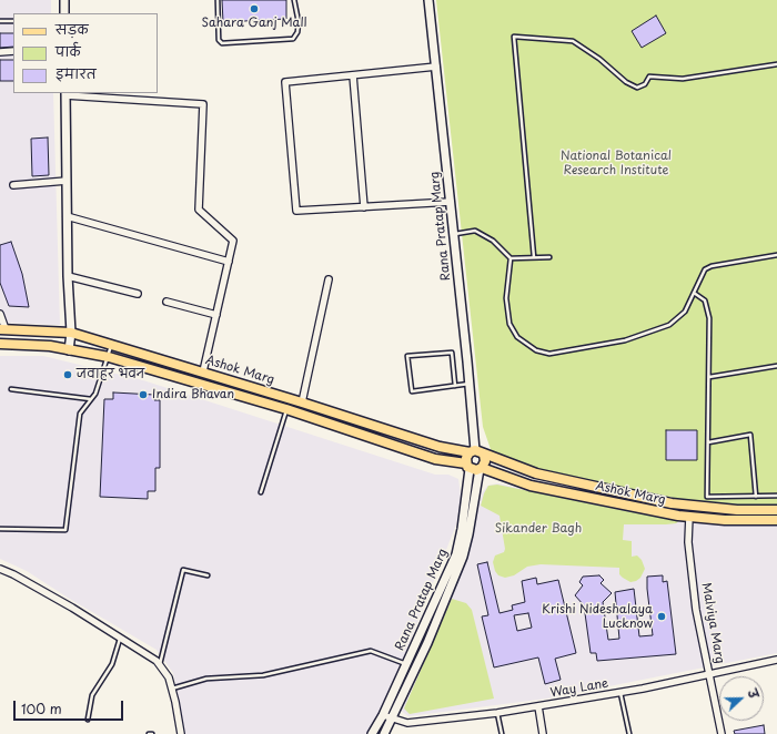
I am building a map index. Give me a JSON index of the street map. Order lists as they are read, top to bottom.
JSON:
{
  "streets": {
    "main road": ["Rana Pratap Marg", "Ashok Marg"],
    "street": ["Malviya Marg", "Way Lane"]
  },
  "crossings": [
    ["Rana Pratap Marg", "Ashok Marg"],
    ["Rana Pratap Marg", "Way Lane"],
    ["Ashok Marg", "Malviya Marg"],
    ["Malviya Marg", "Way Lane"]
  ],
  "parks": ["National Botanical Research Institute", "Sikander Bagh"],
  "places": [
    "Sahara Ganj Mall",
    "जवाहर भवन",
    "Indira Bhavan",
    "Krishi Nideshalaya Lucknow"
  ],
  "legend": ["सड़क", "पार्क", "इमारत"],
  "scale_bar": "100 m",
  "north": "right"
}
